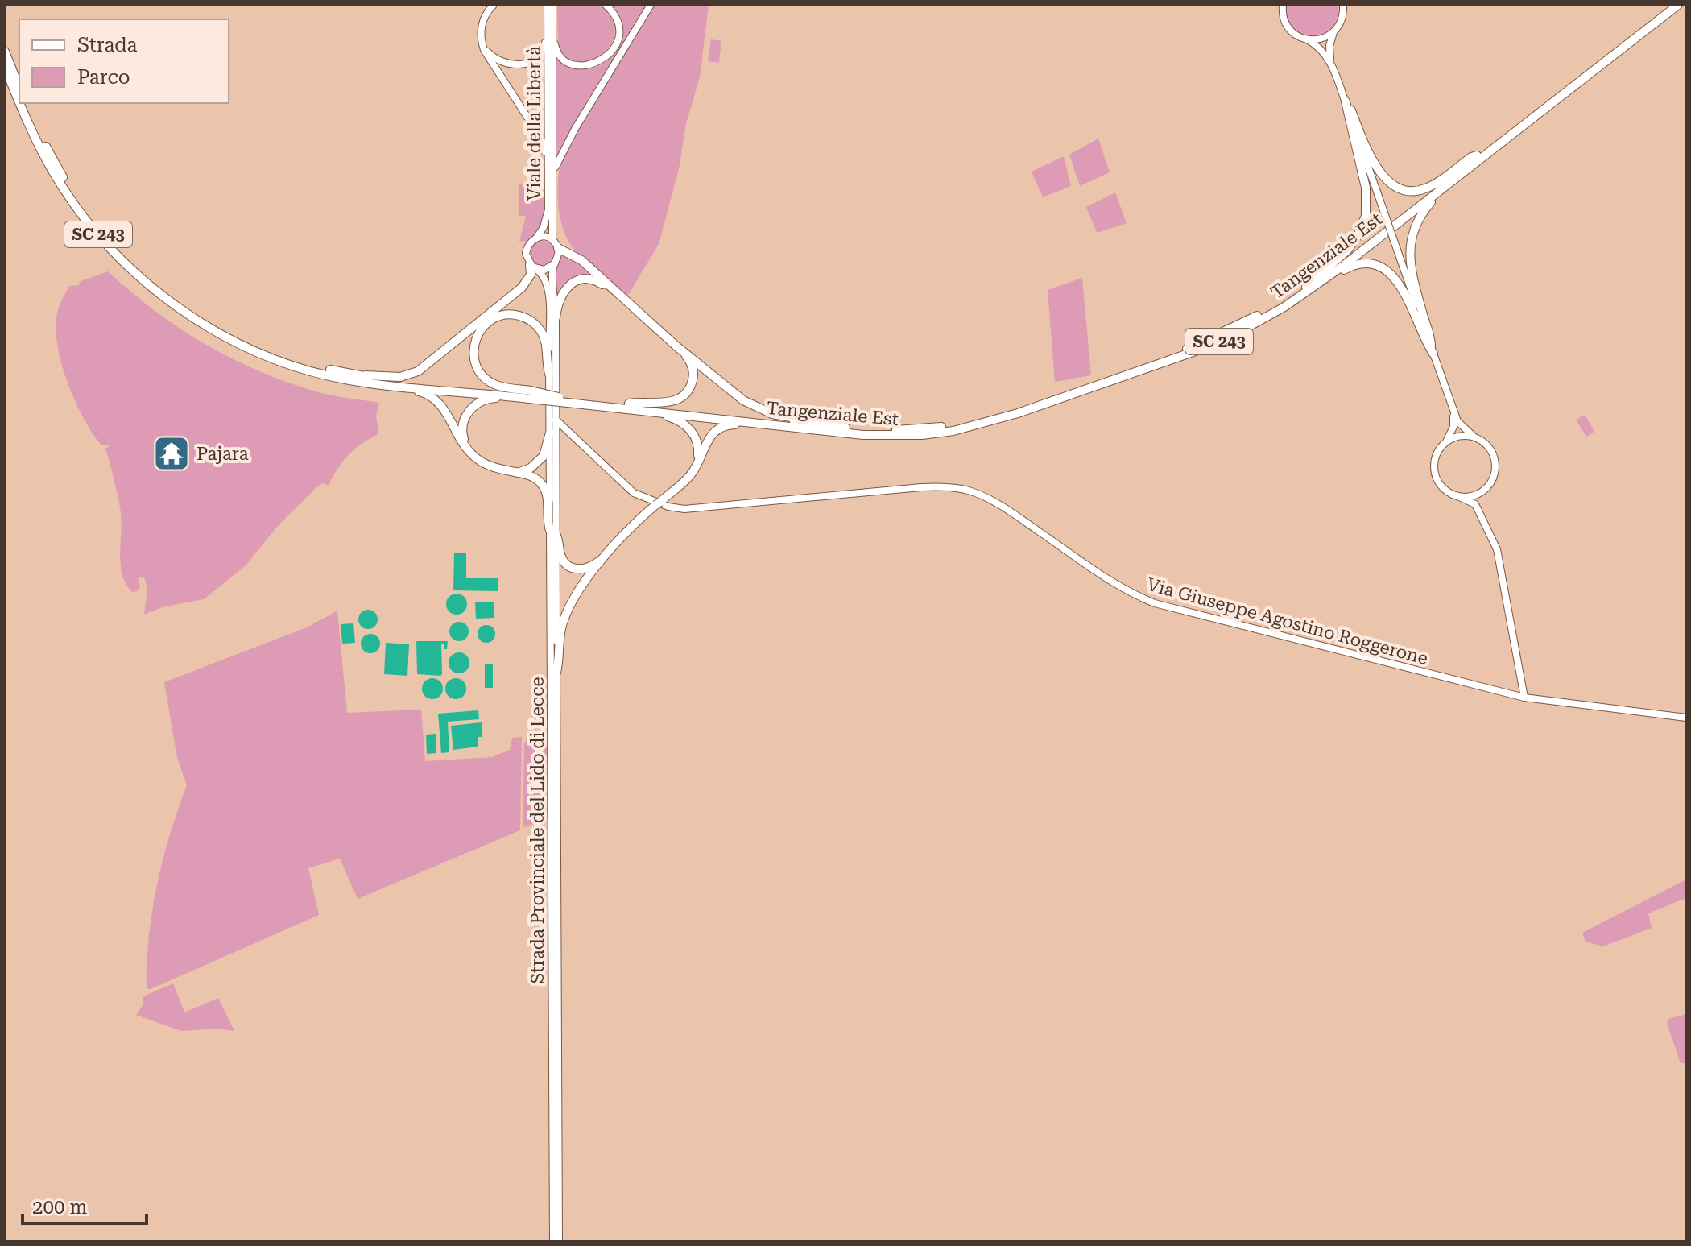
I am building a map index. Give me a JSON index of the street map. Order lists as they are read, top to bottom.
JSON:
{
  "streets": {
    "highway": ["SC 243", "Tangenziale Est"],
    "main road": ["Viale della Libertà", "Via Giuseppe Agostino Roggerone", "Strada Provinciale del Lido di Lecce"]
  },
  "crossings": [
    ["Viale della Libertà", "Via Giuseppe Agostino Roggerone"],
    ["Viale della Libertà", "Strada Provinciale del Lido di Lecce"],
    ["SC 243", "Tangenziale Est"],
    ["Via Giuseppe Agostino Roggerone", "Strada Provinciale del Lido di Lecce"]
  ],
  "places": {
    "temple": ["Pajara"]
  },
  "legend": ["Strada", "Parco"],
  "scale_bar": "200 m"
}
